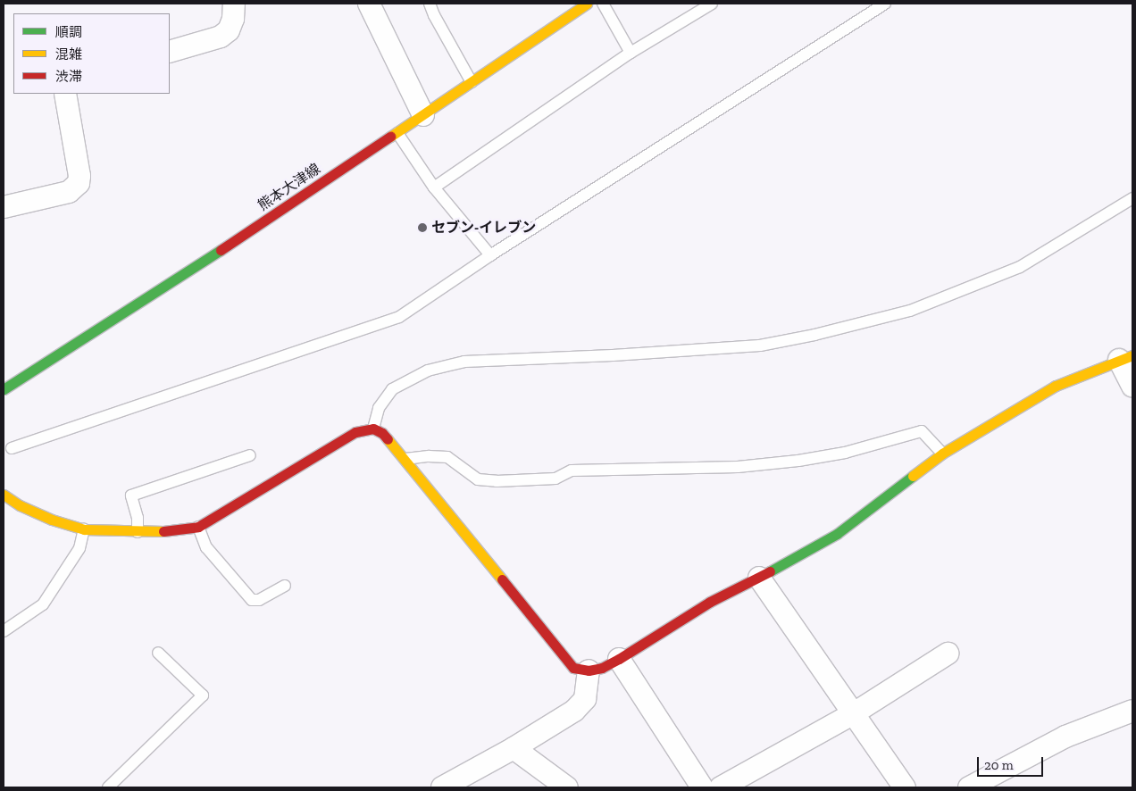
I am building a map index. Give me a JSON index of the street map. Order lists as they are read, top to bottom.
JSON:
{
  "streets": {
    "street": ["熊本大津線"]
  },
  "places": ["セブン-イレブン"],
  "legend": ["順調", "混雑", "渋滞"],
  "scale_bar": "20 m"
}
